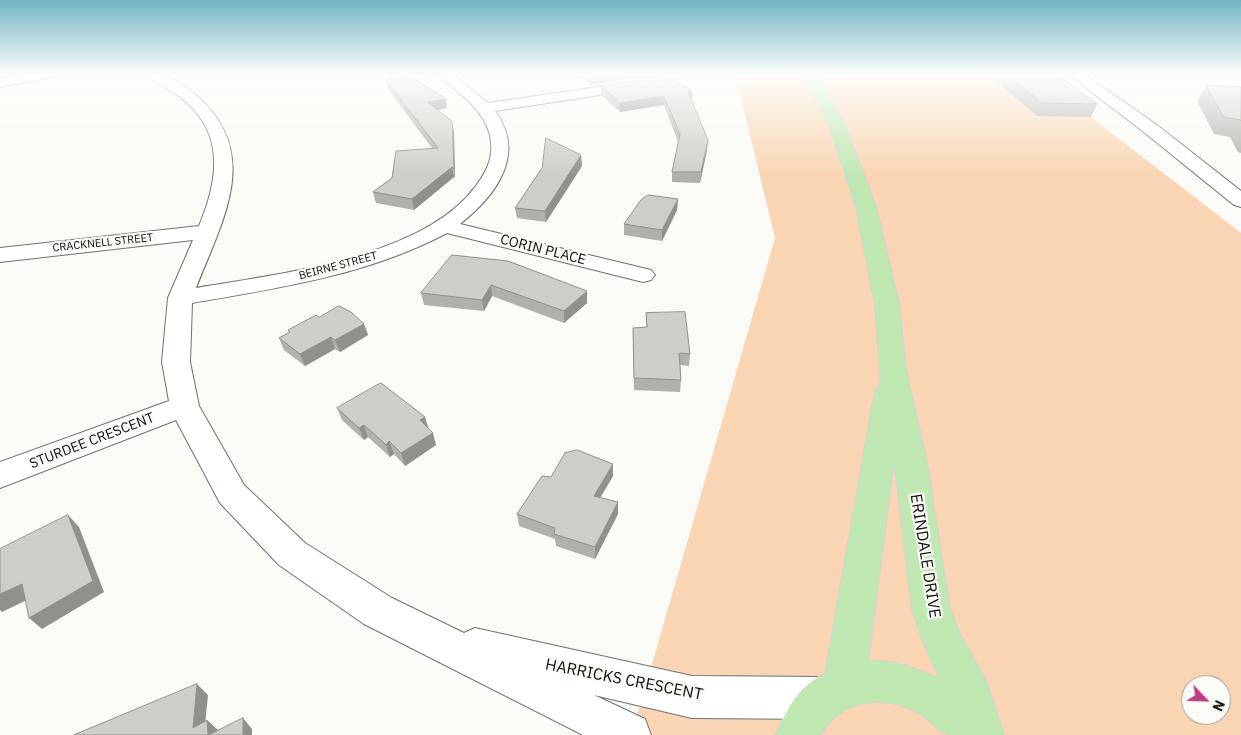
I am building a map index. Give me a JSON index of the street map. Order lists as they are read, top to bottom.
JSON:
{
  "streets": {
    "main road": ["ERINDALE DRIVE"],
    "street": [
      "CRACKNELL STREET",
      "CORIN PLACE",
      "BEIRNE STREET",
      "STURDEE CRESCENT",
      "HARRICKS CRESCENT"
    ]
  },
  "crossings": [
    ["CRACKNELL STREET", "HARRICKS CRESCENT"],
    ["CORIN PLACE", "BEIRNE STREET"],
    ["BEIRNE STREET", "HARRICKS CRESCENT"],
    ["STURDEE CRESCENT", "HARRICKS CRESCENT"],
    ["ERINDALE DRIVE", "HARRICKS CRESCENT"]
  ],
  "north": "bottom right"
}
